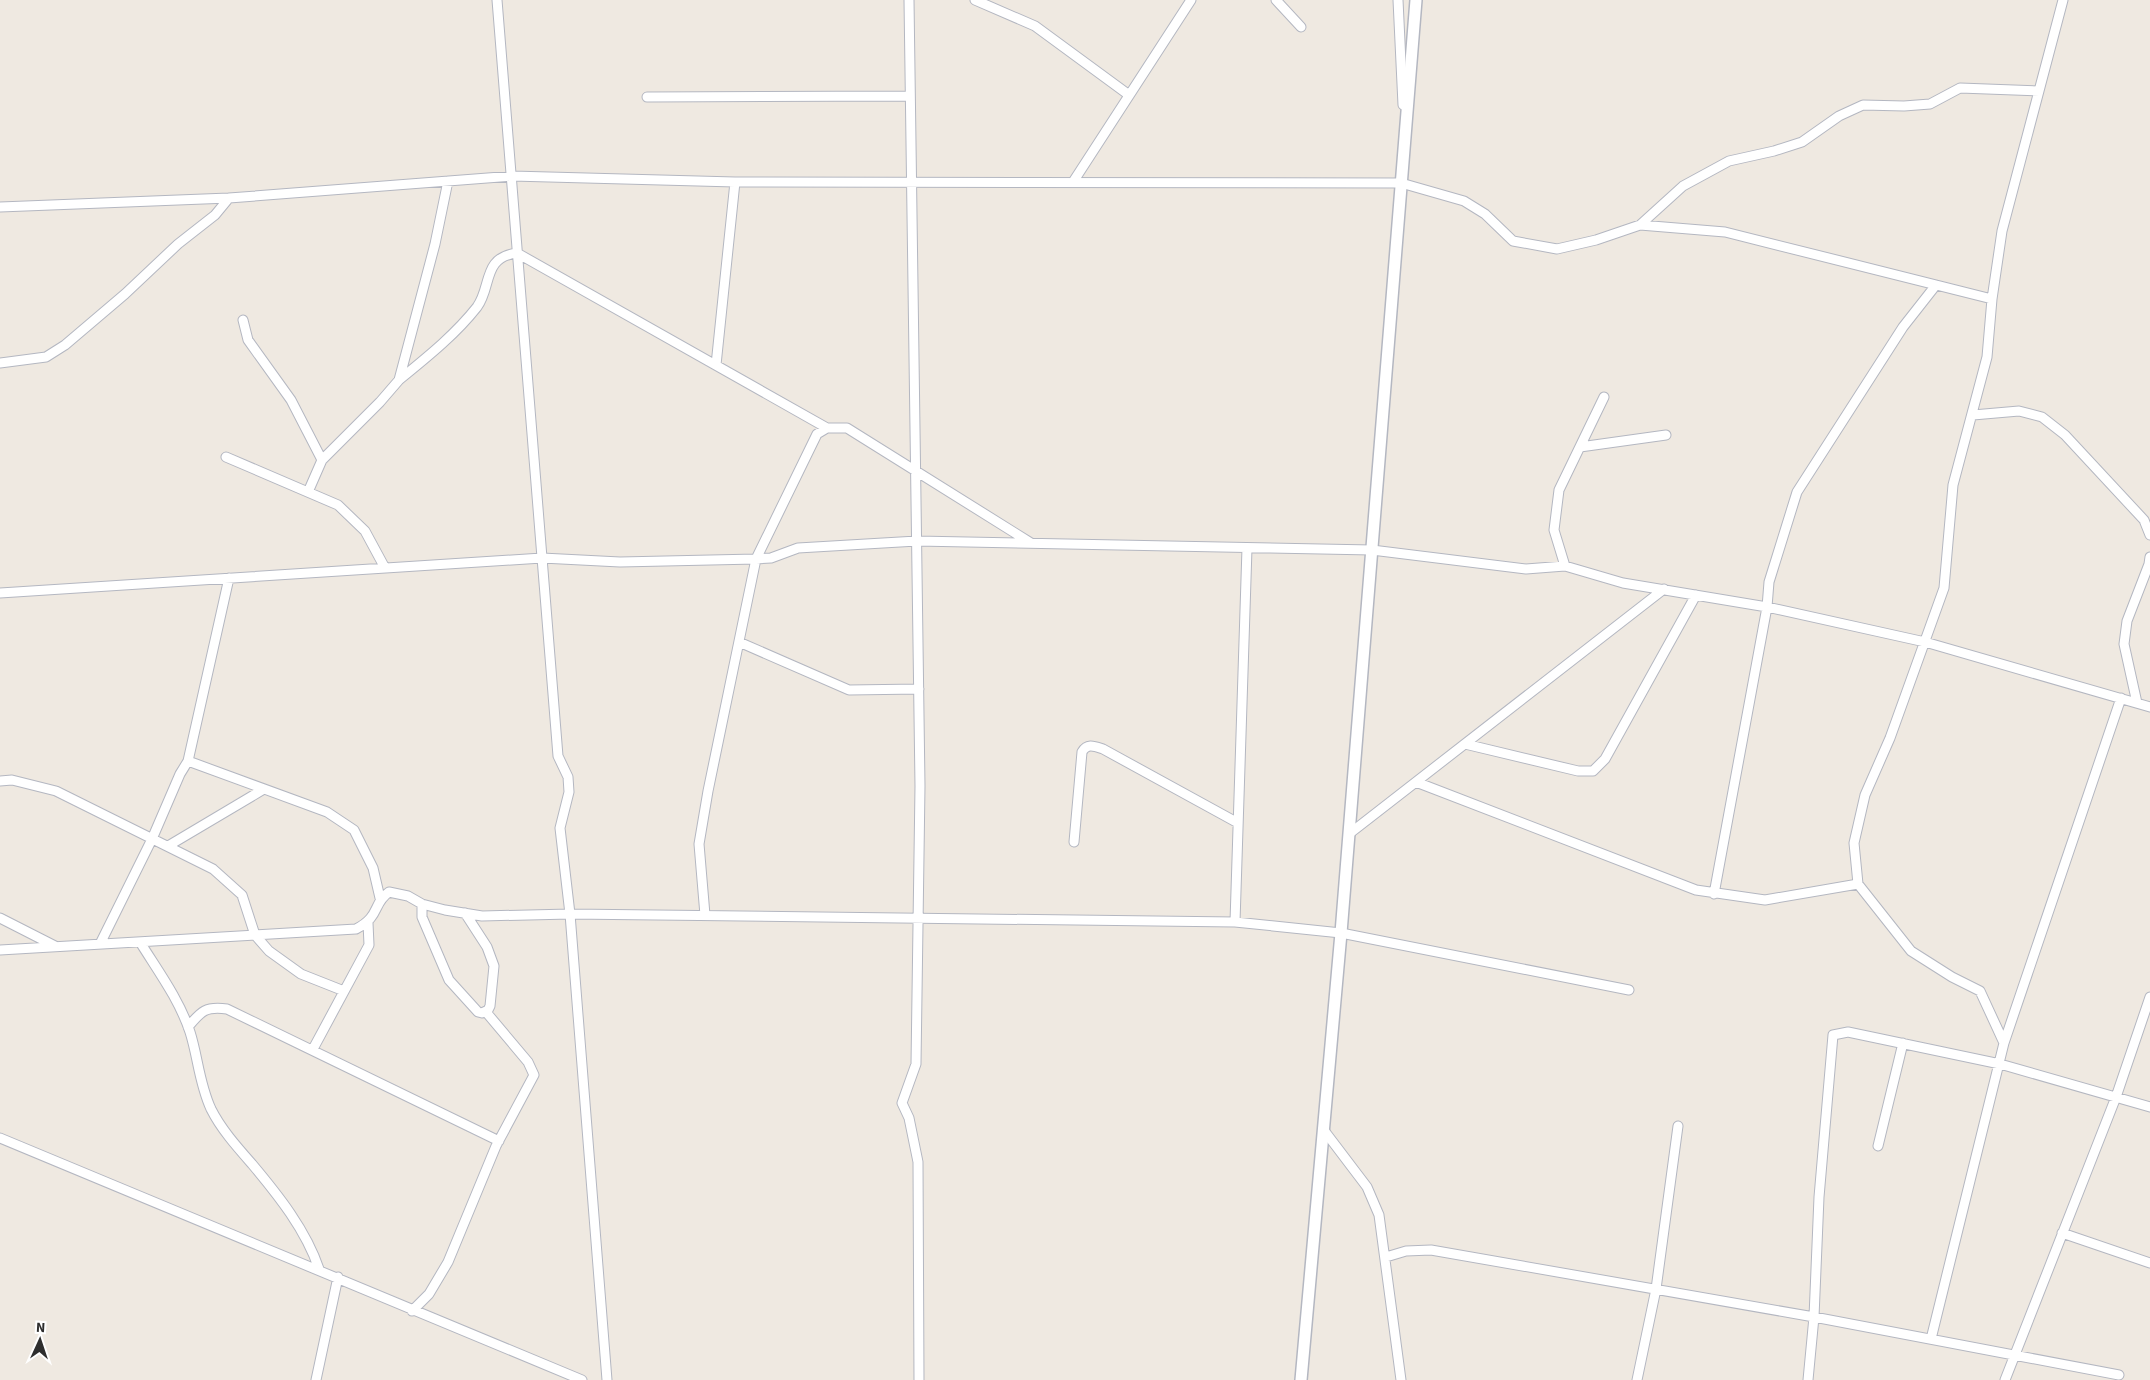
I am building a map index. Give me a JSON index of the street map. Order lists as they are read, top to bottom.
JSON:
{
  "north": "top"
}
